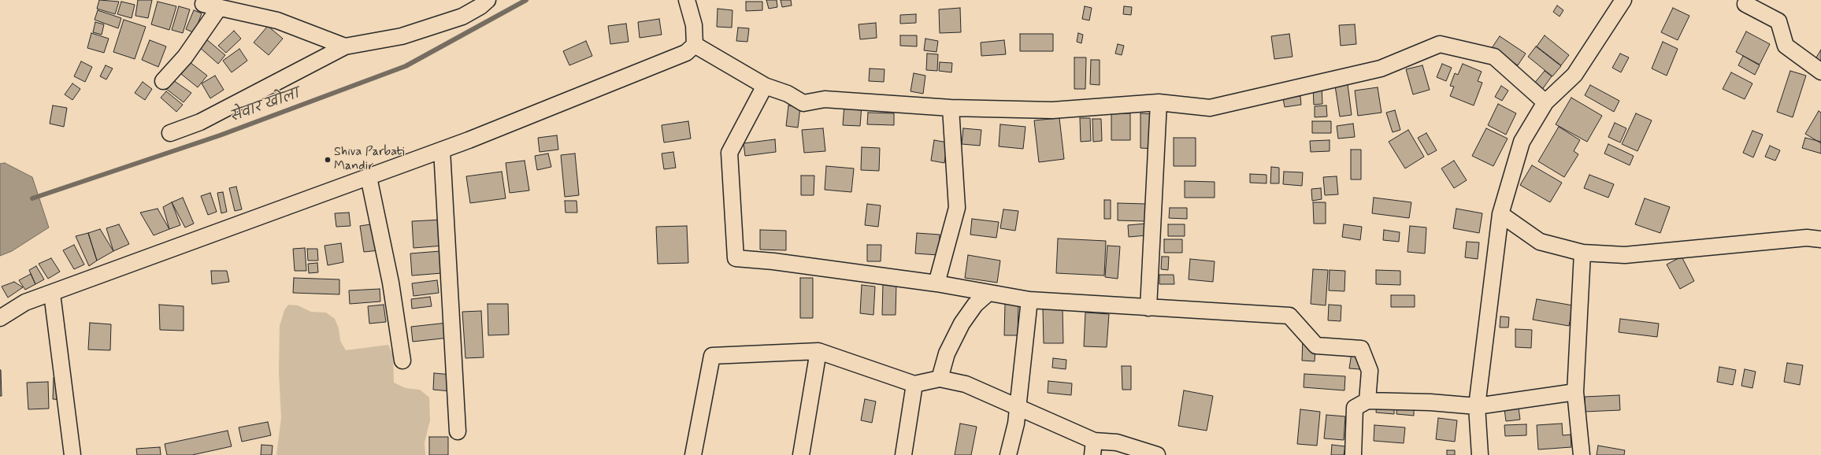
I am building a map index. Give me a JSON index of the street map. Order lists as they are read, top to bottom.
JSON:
{
  "water": ["सेवार खोला"],
  "places": ["Shiva Parbati Mandir"]
}
